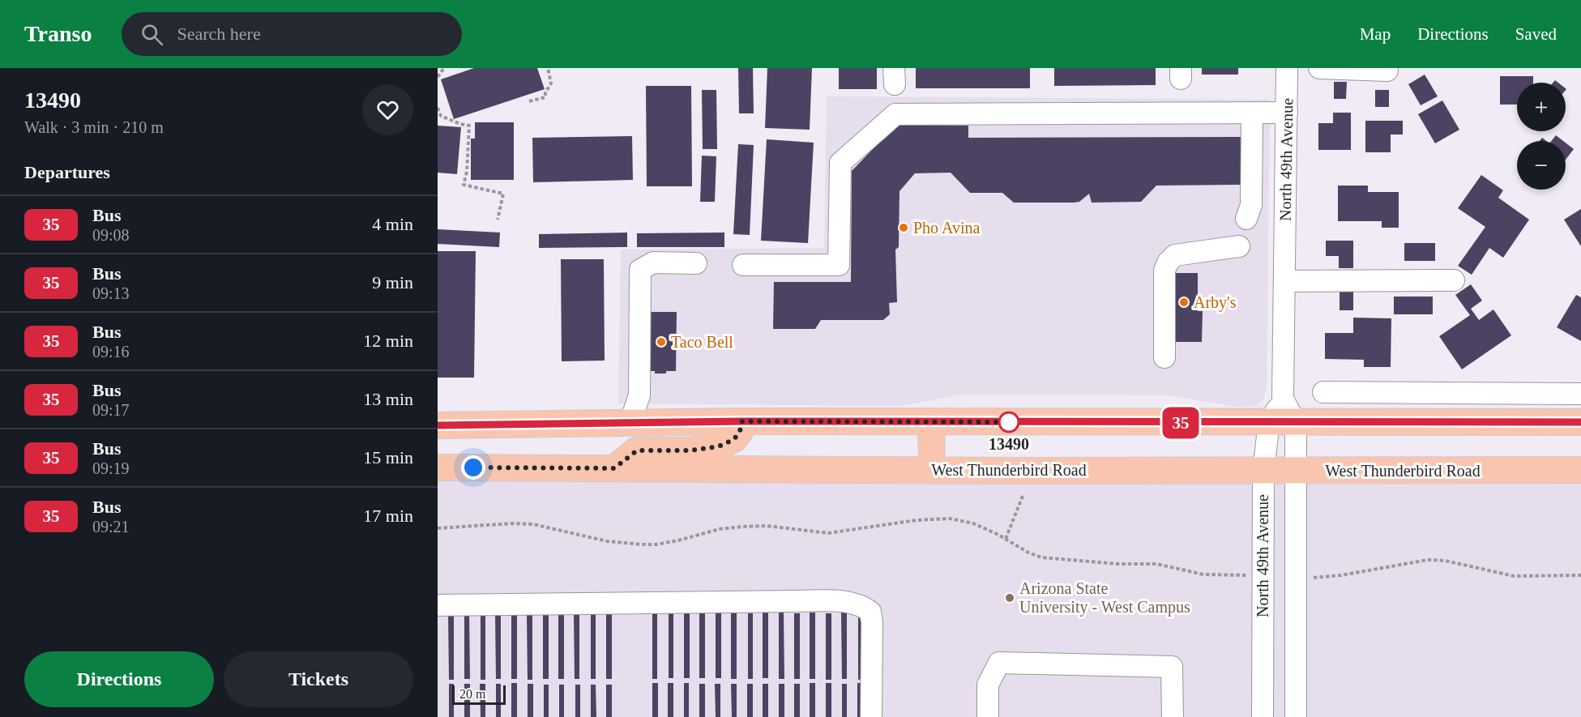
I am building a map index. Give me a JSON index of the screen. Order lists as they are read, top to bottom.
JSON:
{
  "streets": {
    "main road": ["West Thunderbird Road"],
    "street": ["North 49th Avenue"]
  },
  "crossings": [
    ["North 49th Avenue", "West Thunderbird Road"]
  ],
  "places": [
    "Pho Avina",
    "Arby's",
    "Taco Bell",
    "13490",
    "Arizona State University - West Campus"
  ],
  "lines": ["bus line 35"],
  "scale_bar": "20 m",
  "page": {
    "header": "Transo",
    "search": "Search here",
    "nav": ["Map", "Directions", "Saved"],
    "heading": [
      ["13490", "Walk · 3 min · 210 m"],
      "Departures"
    ],
    "on_map": "35",
    "map_buttons": ["+", "−"],
    "list": [
      {
        "mark": "35",
        "name": "Bus",
        "note": "09:08",
        "value": "4 min"
      },
      {
        "mark": "35",
        "name": "Bus",
        "note": "09:13",
        "value": "9 min"
      },
      {
        "mark": "35",
        "name": "Bus",
        "note": "09:16",
        "value": "12 min"
      },
      {
        "mark": "35",
        "name": "Bus",
        "note": "09:17",
        "value": "13 min"
      },
      {
        "mark": "35",
        "name": "Bus",
        "note": "09:19",
        "value": "15 min"
      },
      {
        "mark": "35",
        "name": "Bus",
        "note": "09:21",
        "value": "17 min"
      }
    ],
    "buttons": ["Directions", "Tickets"],
    "scale": "20 m"
  }
}
